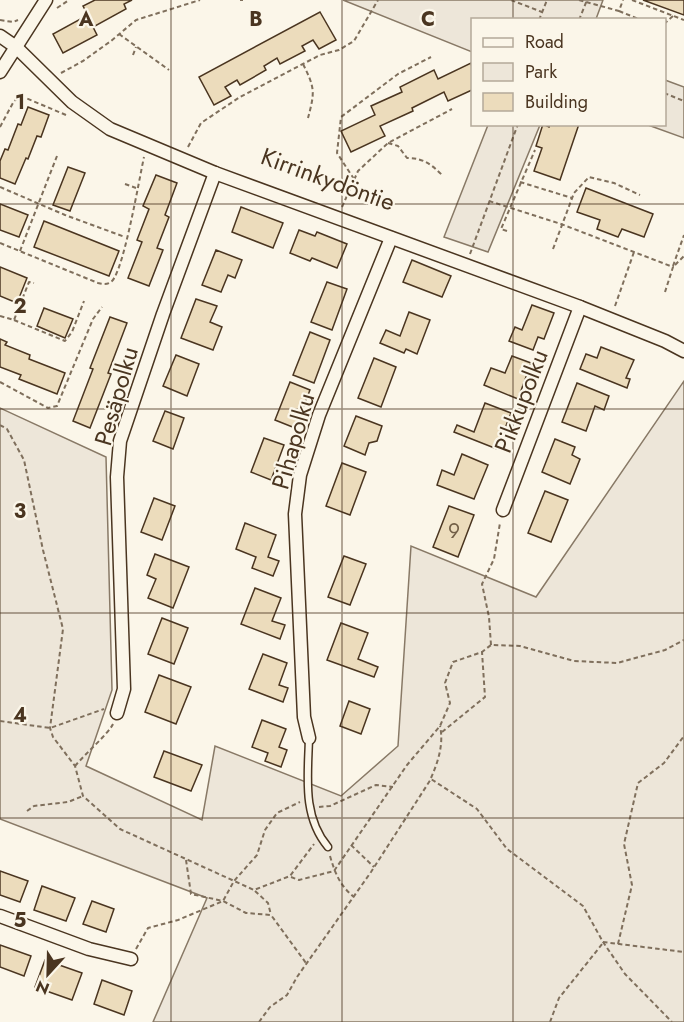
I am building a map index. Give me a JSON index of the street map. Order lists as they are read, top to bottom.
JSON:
{
  "streets": {
    "street": [
      "Kirrinkydöntie",
      "Pesäpolku",
      "Pikkupolku",
      "Pihapolku"
    ]
  },
  "crossings": [
    ["Kirrinkydöntie", "Pesäpolku"],
    ["Kirrinkydöntie", "Pikkupolku"],
    ["Kirrinkydöntie", "Pihapolku"]
  ],
  "house_numbers": ["9"],
  "legend": ["Road", "Park", "Building"],
  "north": "bottom",
  "grid": {
    "columns": ["A", "B", "C"],
    "rows": [
      "1",
      "2",
      "3",
      "4",
      "5"
    ]
  }
}
